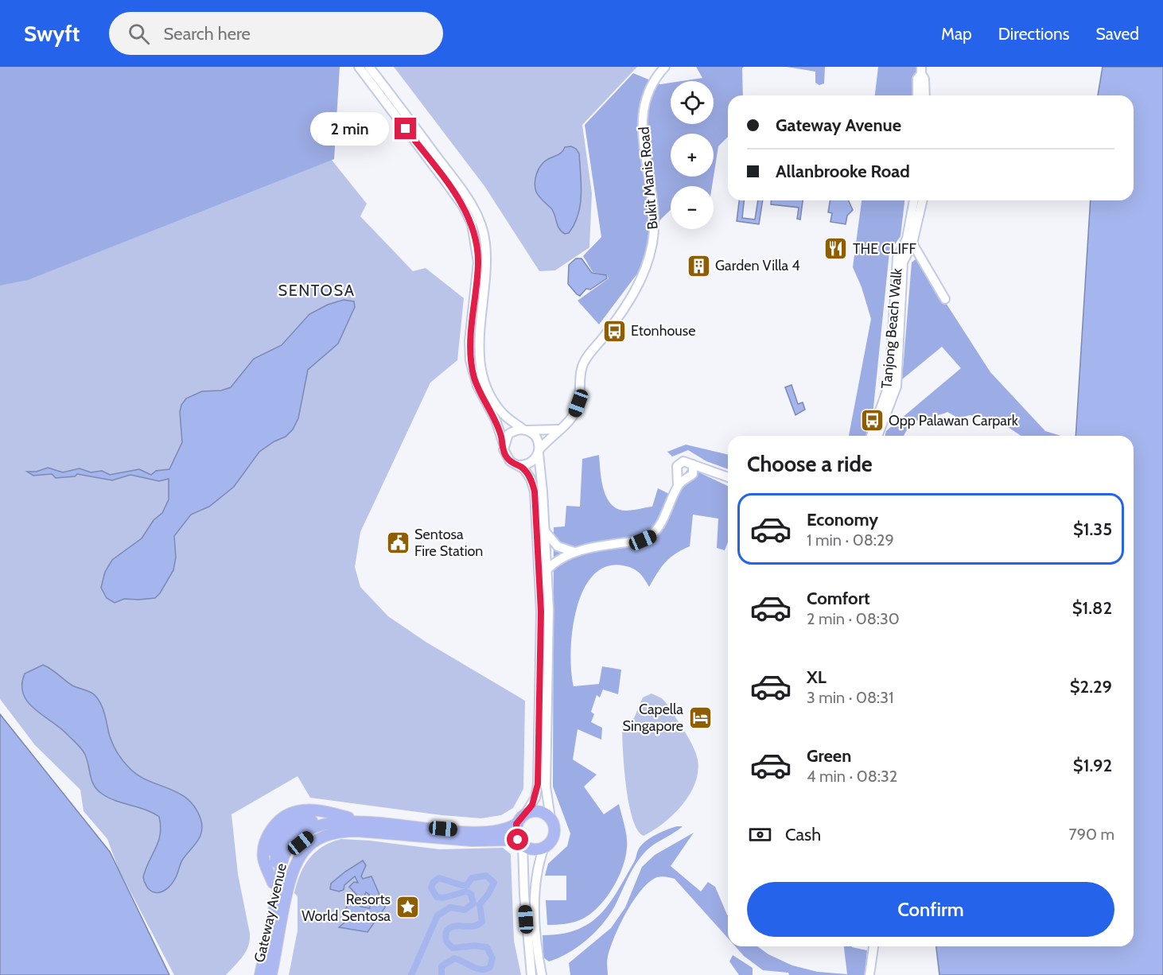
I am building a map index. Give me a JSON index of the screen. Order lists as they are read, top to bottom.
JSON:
{
  "streets": {
    "main road": ["Gateway Avenue"],
    "street": ["Bukit Manis Road", "Tanjong Beach Walk"]
  },
  "districts": ["SENTOSA"],
  "places": {
    "restaurant": ["THE CLIFF"],
    "building": ["Garden Villa 4"],
    "bus stop": ["Etonhouse", "Opp Palawan Carpark"],
    "public building": ["Sentosa Fire Station"],
    "hotel": ["Capella Singapore"],
    "place": ["Resorts World Sentosa"]
  },
  "page": {
    "header": "Swyft",
    "search": "Search here",
    "nav": ["Map", "Directions", "Saved"],
    "map_buttons": ["+", "−"],
    "banner": ["Gateway Avenue", "Allanbrooke Road"],
    "bubble": "2 min",
    "heading": "Choose a ride",
    "list": [
      {
        "name": "Economy",
        "note": "1 min · 08:29",
        "value": "$1.35"
      },
      {
        "name": "Comfort",
        "note": "2 min · 08:30",
        "value": "$1.82"
      },
      {
        "name": "XL",
        "note": "3 min · 08:31",
        "value": "$2.29"
      },
      {
        "name": "Green",
        "note": "4 min · 08:32",
        "value": "$1.92"
      }
    ],
    "pay": ["Cash", "790 m"],
    "buttons": "Confirm"
  }
}
